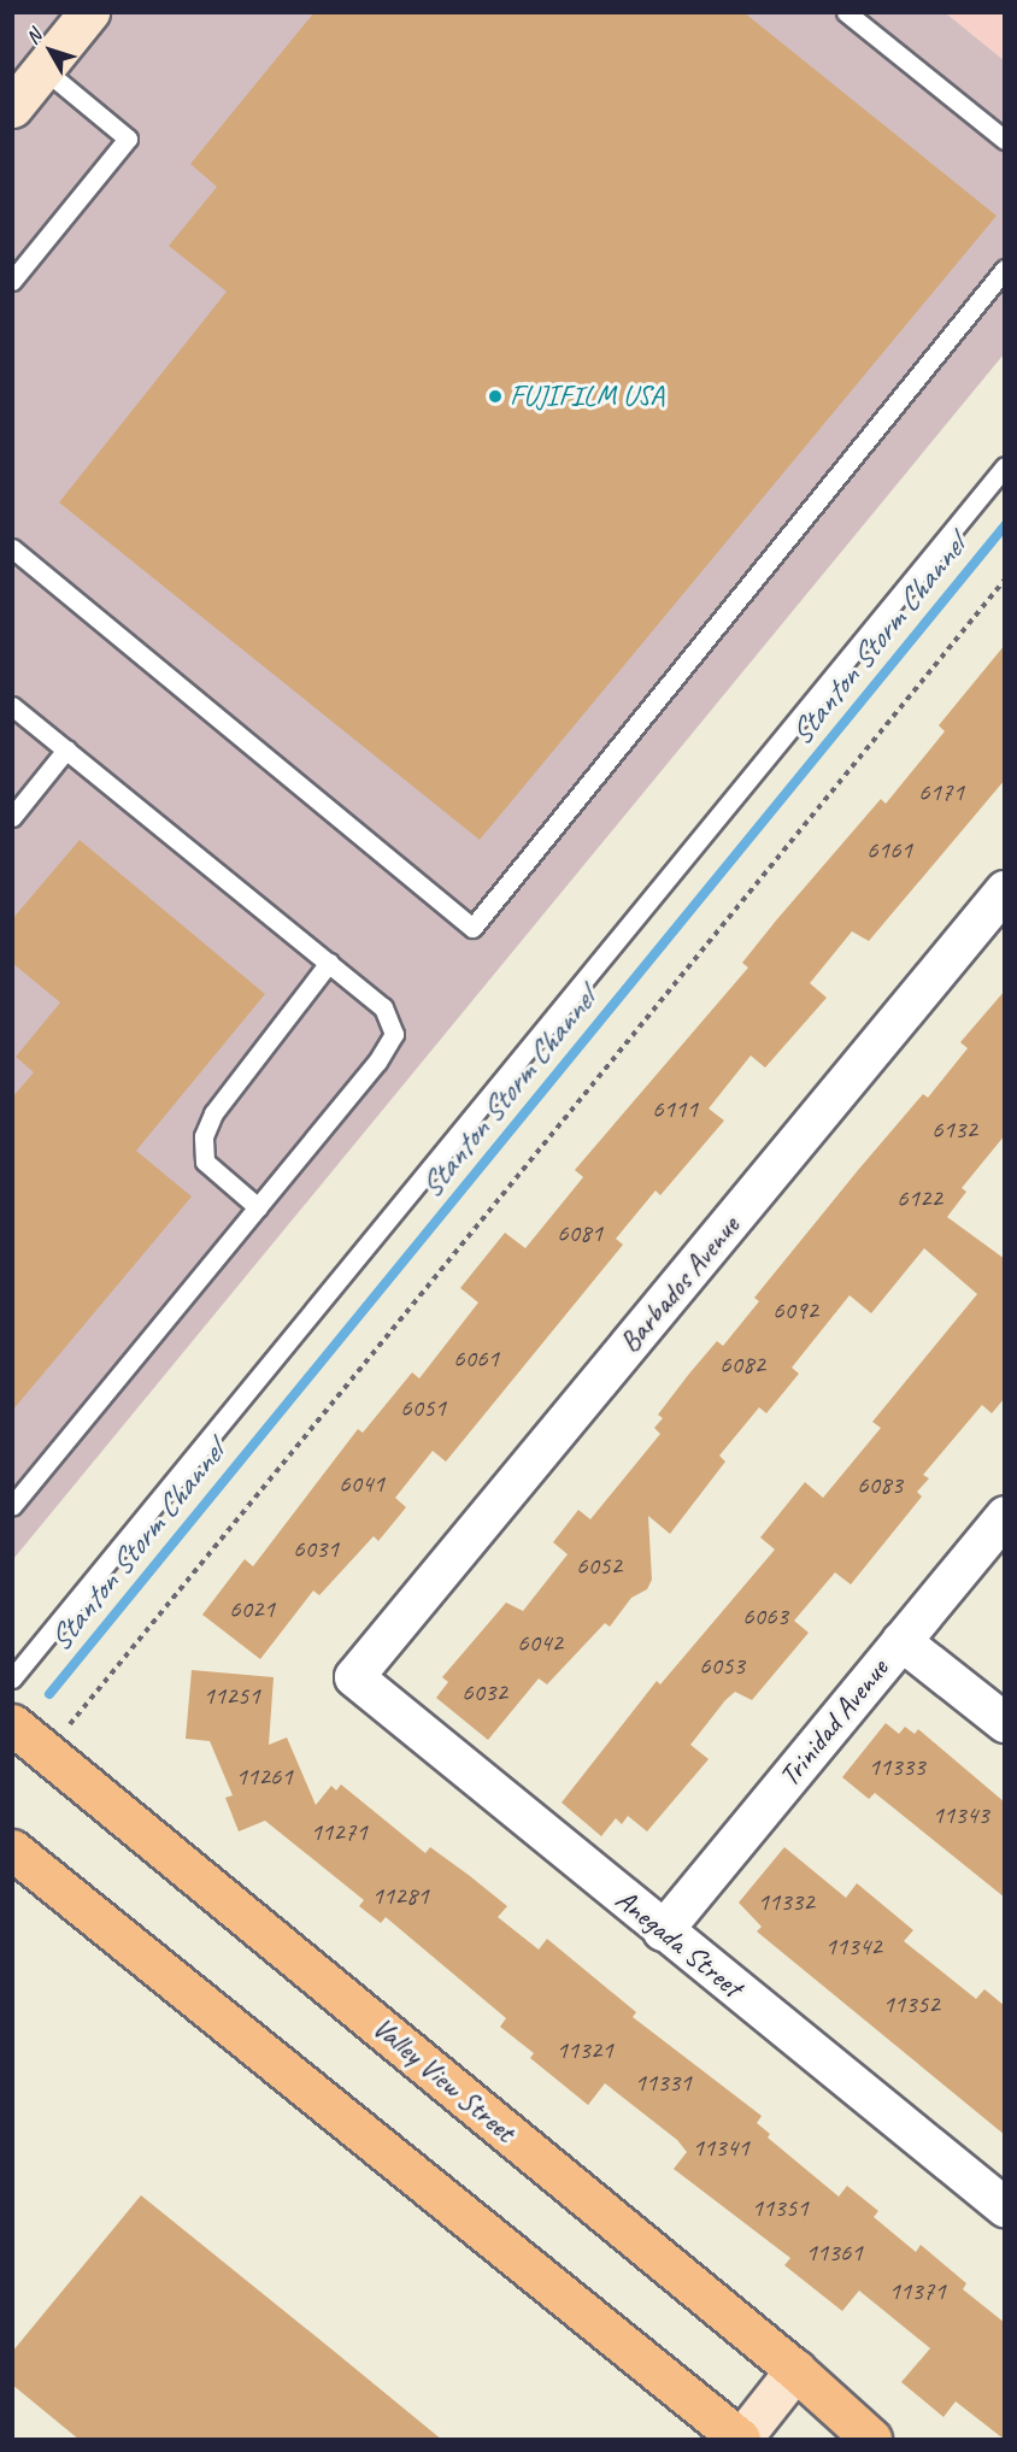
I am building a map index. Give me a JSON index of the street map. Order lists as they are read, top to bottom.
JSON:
{
  "streets": {
    "main road": ["Valley View Street"],
    "street": ["Barbados Avenue", "Trinidad Avenue", "Anegada Street"]
  },
  "crossings": [
    ["Barbados Avenue", "Anegada Street"],
    ["Trinidad Avenue", "Anegada Street"]
  ],
  "water": ["Stanton Storm Channel"],
  "places": ["FUJIFILM USA"],
  "house_numbers": [
    "6171",
    "6161",
    "6111",
    "6132",
    "6122",
    "6081",
    "6092",
    "6061",
    "6082",
    "6051",
    "6041",
    "6083",
    "6031",
    "6052",
    "6021",
    "6063",
    "6042",
    "6053",
    "6032",
    "11251",
    "11333",
    "11261",
    "11343",
    "11271",
    "11281",
    "11332",
    "11342",
    "11352",
    "11321",
    "11331",
    "11341",
    "11351",
    "11361",
    "11371"
  ],
  "north": "top left"
}
